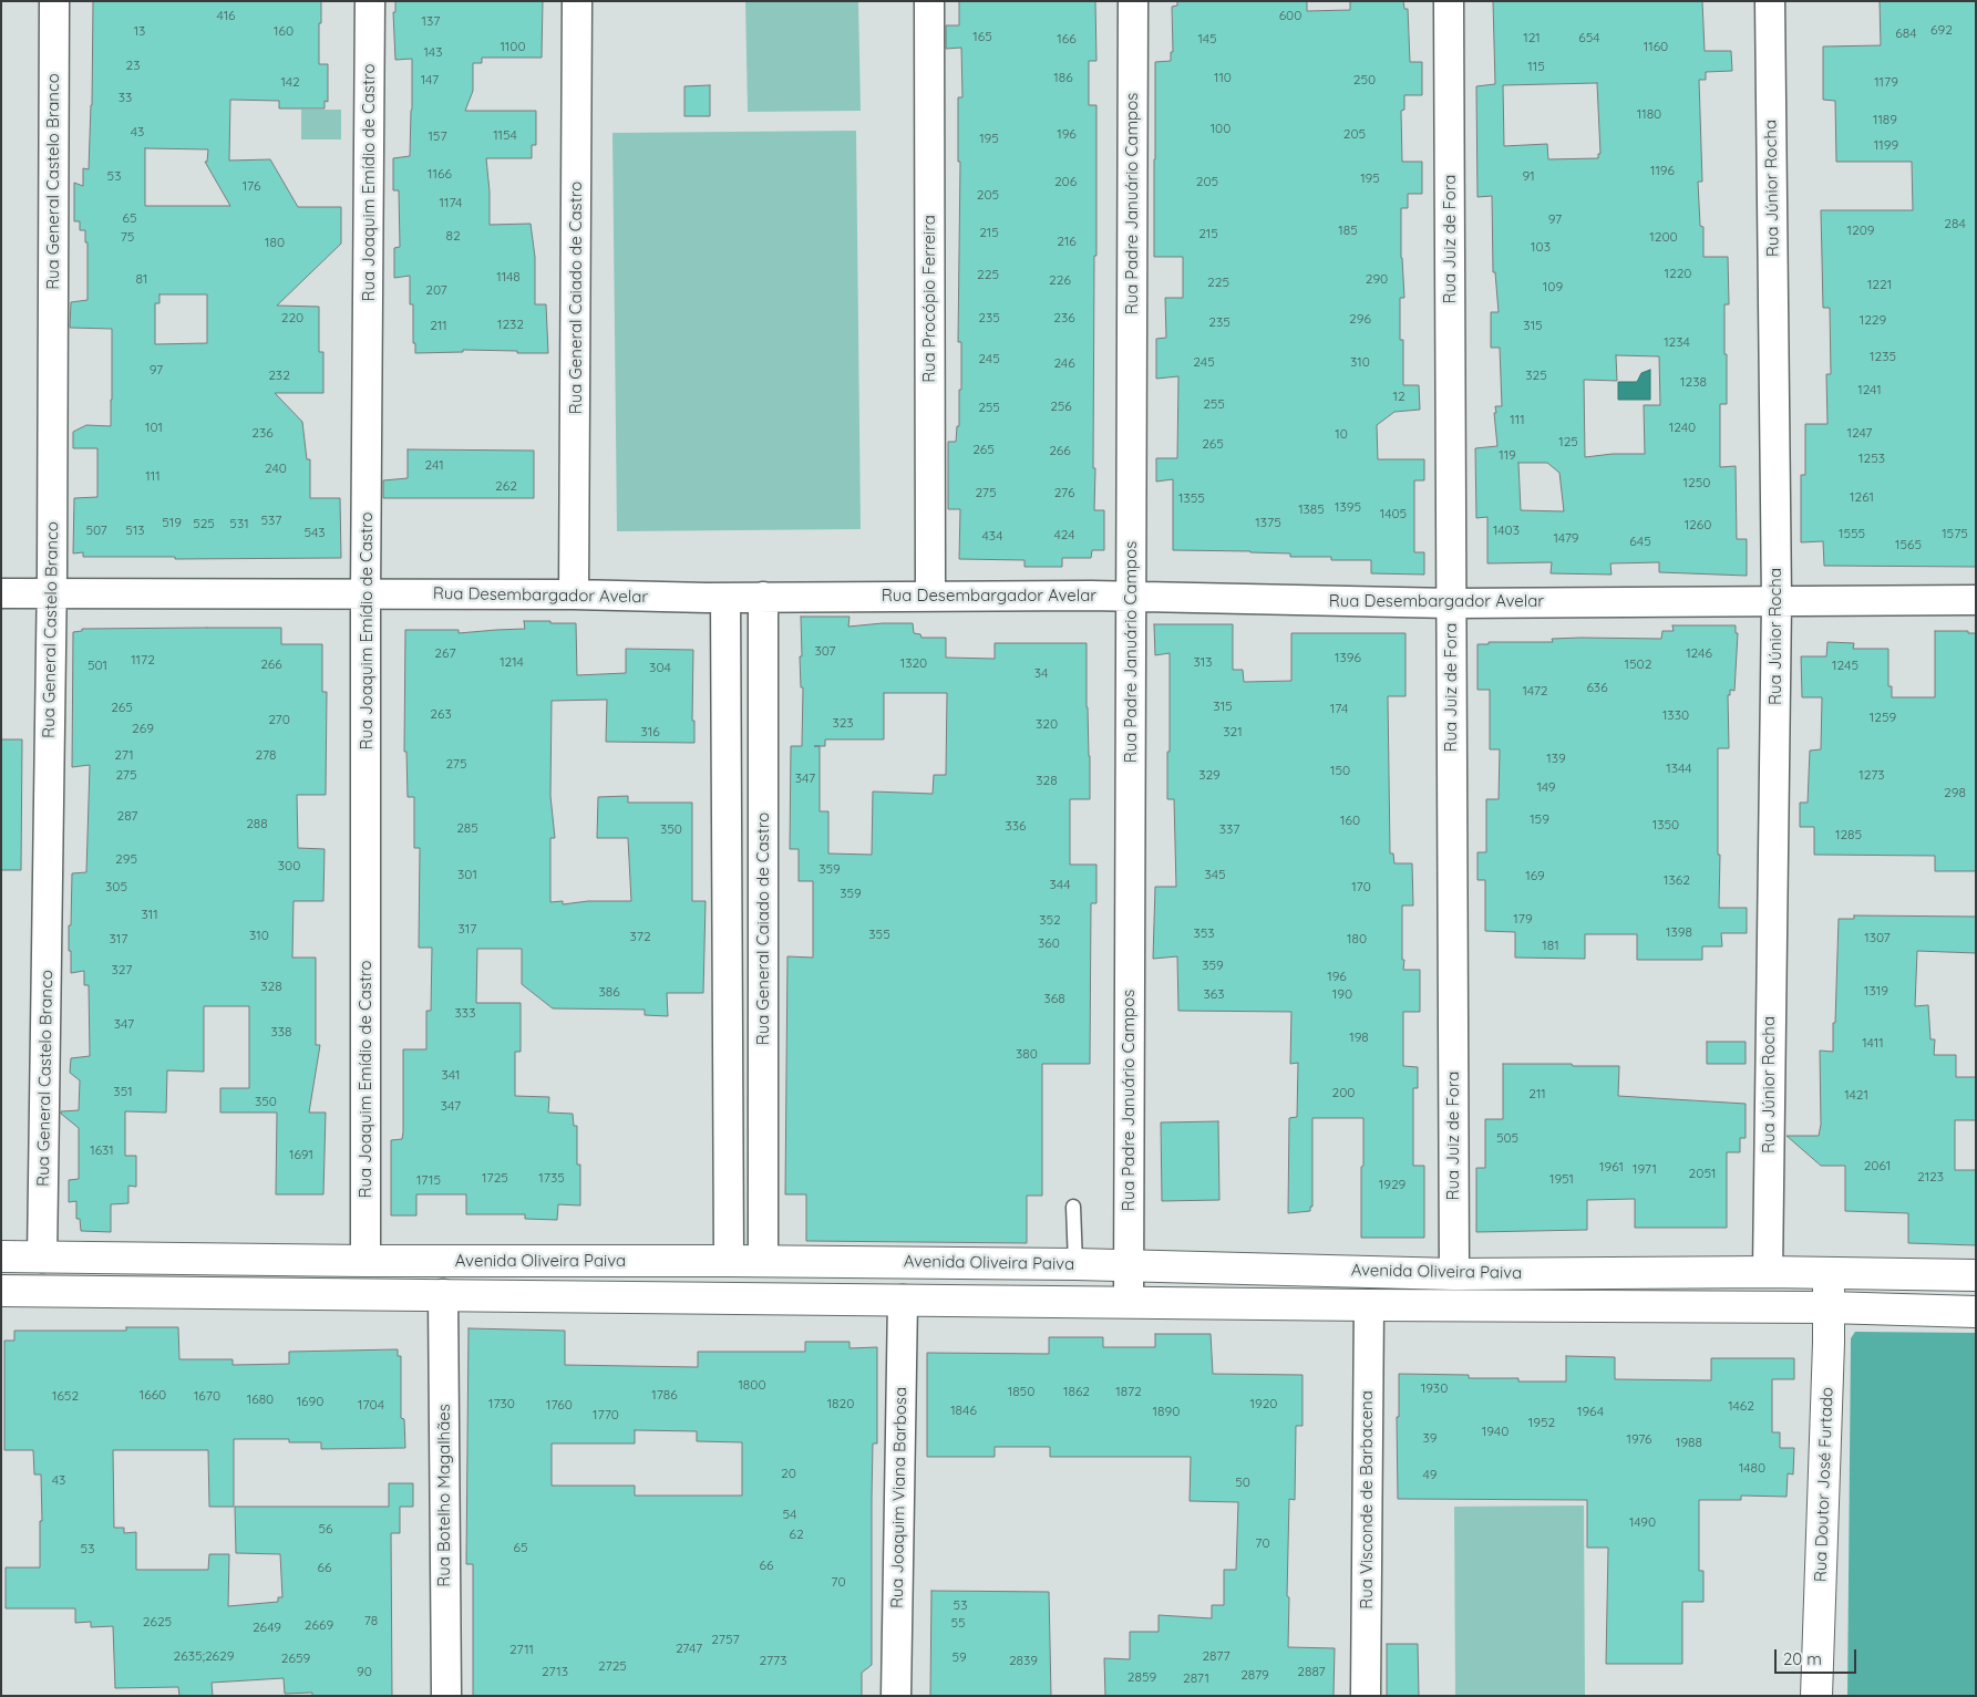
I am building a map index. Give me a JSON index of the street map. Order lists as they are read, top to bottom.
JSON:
{
  "streets": {
    "main road": ["Avenida Oliveira Paiva", "Rua Doutor José Furtado"],
    "street": [
      "Rua General Castelo Branco",
      "Rua Joaquim Emídio de Castro",
      "Rua Júnior Rocha",
      "Rua Padre Januário Campos",
      "Rua Juiz de Fora",
      "Rua General Caiado de Castro",
      "Rua Procópio Ferreira",
      "Rua Desembargador Avelar",
      "Rua Botelho Magalhães",
      "Rua Joaquim Viana Barbosa",
      "Rua Visconde de Barbacena"
    ]
  },
  "crossings": [
    ["Rua General Castelo Branco", "Rua Desembargador Avelar"],
    ["Rua General Castelo Branco", "Avenida Oliveira Paiva"],
    ["Rua Joaquim Emídio de Castro", "Rua Desembargador Avelar"],
    ["Rua Joaquim Emídio de Castro", "Avenida Oliveira Paiva"],
    ["Rua Júnior Rocha", "Rua Desembargador Avelar"],
    ["Rua Júnior Rocha", "Avenida Oliveira Paiva"],
    ["Rua Padre Januário Campos", "Rua Desembargador Avelar"],
    ["Rua Padre Januário Campos", "Avenida Oliveira Paiva"],
    ["Rua Juiz de Fora", "Rua Desembargador Avelar"],
    ["Rua Juiz de Fora", "Avenida Oliveira Paiva"],
    ["Rua General Caiado de Castro", "Rua Desembargador Avelar"],
    ["Rua General Caiado de Castro", "Avenida Oliveira Paiva"],
    ["Rua Procópio Ferreira", "Rua Desembargador Avelar"],
    ["Avenida Oliveira Paiva", "Rua Doutor José Furtado"],
    ["Avenida Oliveira Paiva", "Rua Botelho Magalhães"],
    ["Avenida Oliveira Paiva", "Rua Joaquim Viana Barbosa"],
    ["Avenida Oliveira Paiva", "Rua Visconde de Barbacena"]
  ],
  "house_numbers": [
    "416",
    "600",
    "137",
    "692",
    "13",
    "160",
    "684",
    "165",
    "121",
    "654",
    "166",
    "145",
    "1100",
    "1160",
    "143",
    "23",
    "115",
    "186",
    "110",
    "147",
    "250",
    "142",
    "1179",
    "33",
    "1180",
    "1189",
    "100",
    "43",
    "196",
    "205",
    "1154",
    "157",
    "195",
    "1199",
    "1196",
    "1166",
    "53",
    "91",
    "195",
    "206",
    "205",
    "176",
    "205",
    "1174",
    "65",
    "97",
    "284",
    "185",
    "1209",
    "215",
    "215",
    "82",
    "75",
    "1200",
    "216",
    "180",
    "103",
    "1220",
    "225",
    "1148",
    "81",
    "290",
    "226",
    "225",
    "1221",
    "109",
    "207",
    "220",
    "235",
    "236",
    "296",
    "1229",
    "235",
    "1232",
    "211",
    "315",
    "1234",
    "1235",
    "245",
    "245",
    "310",
    "246",
    "97",
    "232",
    "325",
    "1238",
    "1241",
    "12",
    "255",
    "256",
    "255",
    "111",
    "101",
    "1240",
    "236",
    "1247",
    "10",
    "125",
    "265",
    "265",
    "266",
    "119",
    "1253",
    "241",
    "240",
    "111",
    "1250",
    "262",
    "275",
    "276",
    "1261",
    "1355",
    "1395",
    "1385",
    "1405",
    "537",
    "519",
    "1375",
    "525",
    "531",
    "1260",
    "507",
    "513",
    "1403",
    "543",
    "1555",
    "1575",
    "424",
    "434",
    "1479",
    "645",
    "1565",
    "307",
    "267",
    "1246",
    "1396",
    "1172",
    "1214",
    "313",
    "1320",
    "266",
    "1502",
    "501",
    "1245",
    "304",
    "34",
    "636",
    "1472",
    "315",
    "265",
    "174",
    "263",
    "1330",
    "1259",
    "270",
    "323",
    "320",
    "269",
    "316",
    "321",
    "271",
    "278",
    "139",
    "275",
    "1344",
    "150",
    "275",
    "329",
    "1273",
    "347",
    "328",
    "149",
    "298",
    "287",
    "159",
    "160",
    "288",
    "1350",
    "336",
    "285",
    "350",
    "337",
    "1285",
    "295",
    "300",
    "359",
    "301",
    "345",
    "169",
    "1362",
    "344",
    "305",
    "170",
    "359",
    "311",
    "179",
    "352",
    "317",
    "1398",
    "353",
    "355",
    "310",
    "372",
    "1307",
    "317",
    "180",
    "360",
    "181",
    "359",
    "327",
    "196",
    "328",
    "1319",
    "386",
    "363",
    "190",
    "368",
    "333",
    "347",
    "338",
    "198",
    "1411",
    "380",
    "341",
    "351",
    "200",
    "211",
    "1421",
    "350",
    "347",
    "505",
    "1631",
    "1691",
    "2061",
    "1961",
    "1971",
    "2051",
    "2123",
    "1725",
    "1735",
    "1951",
    "1715",
    "1929",
    "1800",
    "1930",
    "1850",
    "1862",
    "1872",
    "1660",
    "1786",
    "1652",
    "1670",
    "1680",
    "1690",
    "1730",
    "1820",
    "1920",
    "1704",
    "1760",
    "1462",
    "1846",
    "1890",
    "1964",
    "1770",
    "1952",
    "1940",
    "39",
    "1976",
    "1988",
    "1480",
    "20",
    "49",
    "43",
    "50",
    "54",
    "1490",
    "56",
    "62",
    "70",
    "65",
    "53",
    "66",
    "66",
    "70",
    "53",
    "78",
    "2625",
    "55",
    "2669",
    "2649",
    "2757",
    "2747",
    "2711",
    "2635;2629",
    "2877",
    "59",
    "2659",
    "2773",
    "2839",
    "2725",
    "90",
    "2713",
    "2887",
    "2879",
    "2859",
    "2871"
  ],
  "scale_bar": "20 m"
}
